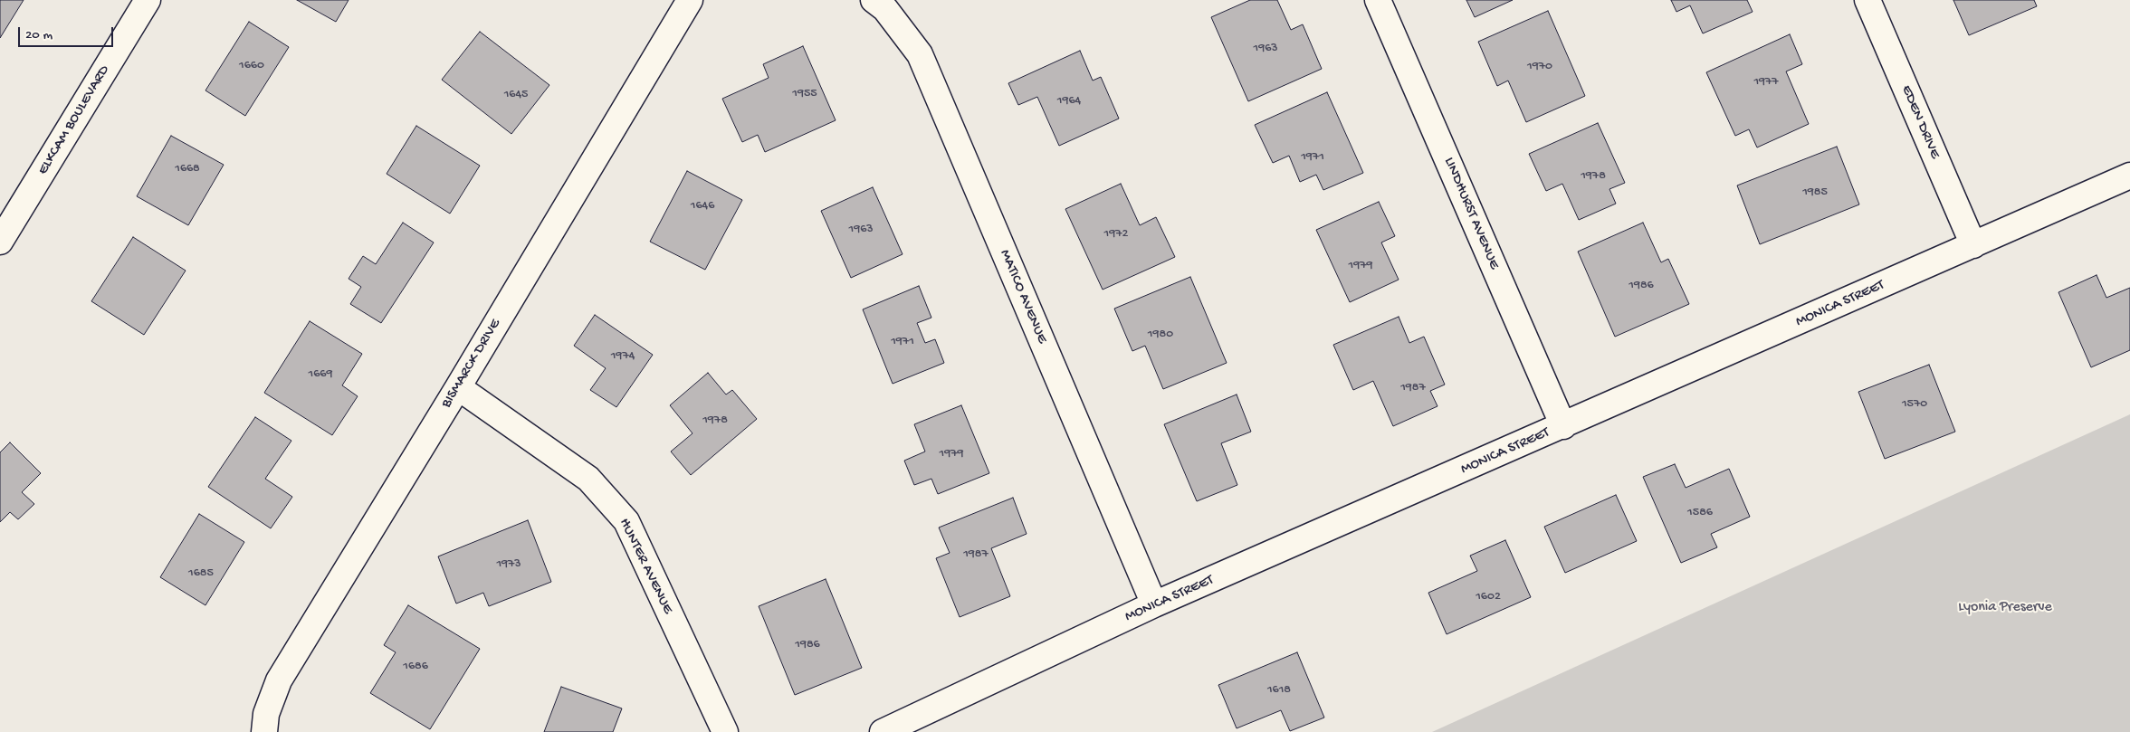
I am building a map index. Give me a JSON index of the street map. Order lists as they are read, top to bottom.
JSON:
{
  "streets": {
    "street": [
      "ELKCAM BOULEVARD",
      "EDEN DRIVE",
      "LINDHURST AVENUE",
      "MATICO AVENUE",
      "MONICA STREET",
      "BISMARCK DRIVE",
      "HUNTER AVENUE"
    ]
  },
  "crossings": [
    ["EDEN DRIVE", "MONICA STREET"],
    ["LINDHURST AVENUE", "MONICA STREET"],
    ["MATICO AVENUE", "MONICA STREET"],
    ["BISMARCK DRIVE", "HUNTER AVENUE"]
  ],
  "parks": ["Lyonia Preserve"],
  "house_numbers": [
    "1963",
    "1660",
    "1970",
    "1977",
    "1955",
    "1645",
    "1964",
    "1971",
    "1668",
    "1978",
    "1985",
    "1646",
    "1963",
    "1972",
    "1979",
    "1986",
    "1980",
    "1971",
    "1974",
    "1669",
    "1987",
    "1570",
    "1978",
    "1979",
    "1586",
    "1987",
    "1973",
    "1685",
    "1602",
    "1986",
    "1686",
    "1618"
  ],
  "scale_bar": "20 m"
}
